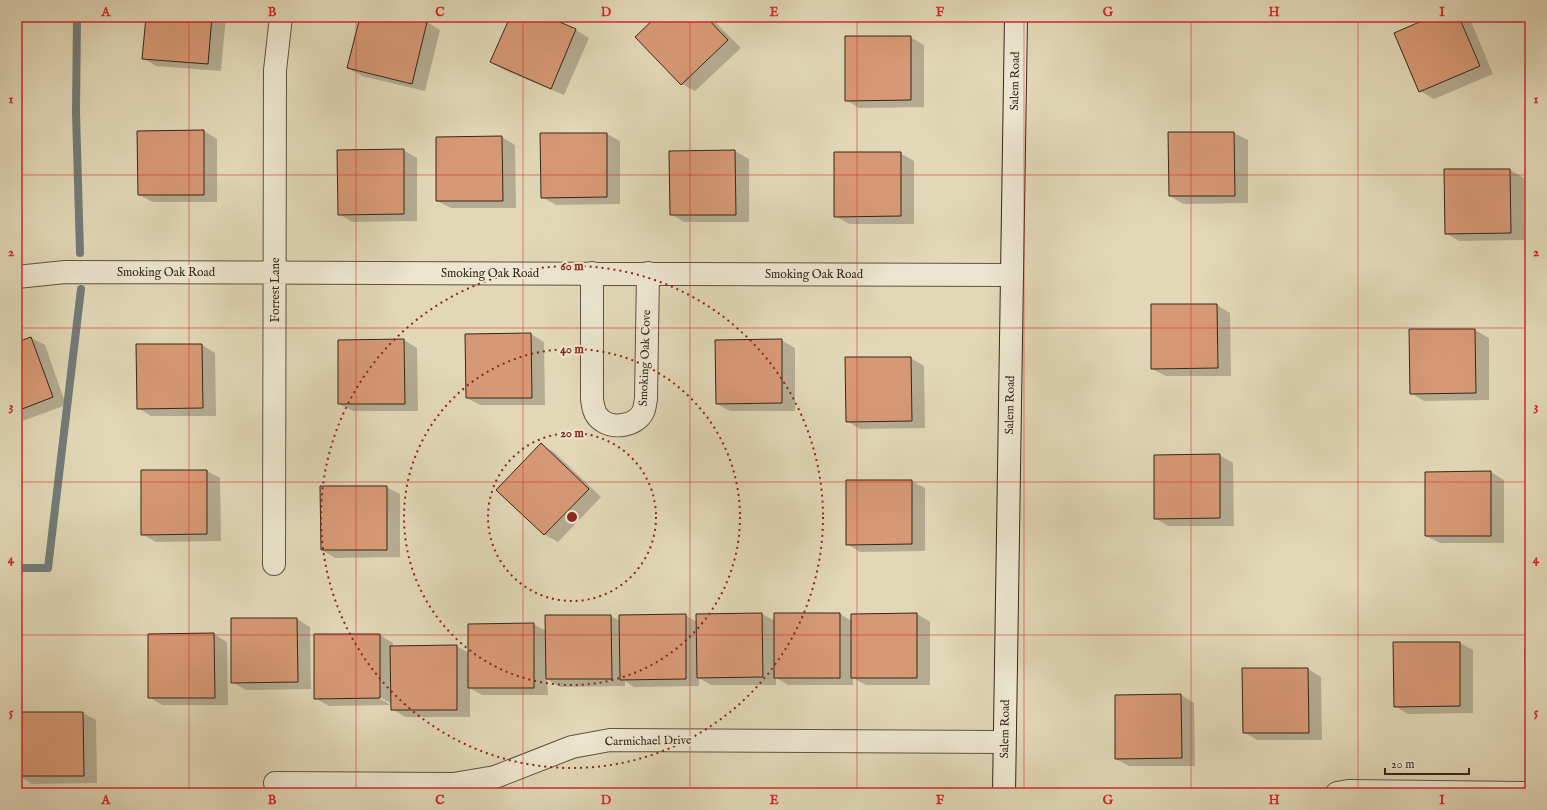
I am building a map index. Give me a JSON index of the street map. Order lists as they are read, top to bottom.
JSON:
{
  "streets": {
    "street": [
      "Salem Road",
      "Smoking Oak Road",
      "Forrest Lane",
      "Smoking Oak Cove",
      "Carmichael Drive"
    ]
  },
  "crossings": [
    ["Salem Road", "Smoking Oak Road"],
    ["Salem Road", "Carmichael Drive"],
    ["Smoking Oak Road", "Forrest Lane"],
    ["Smoking Oak Road", "Smoking Oak Cove"]
  ],
  "scale_bar": "20 m",
  "grid": {
    "columns": [
      "A",
      "B",
      "C",
      "D",
      "E",
      "F",
      "G",
      "H",
      "I"
    ],
    "rows": [
      "1",
      "2",
      "3",
      "4",
      "5"
    ]
  },
  "rings": ["60 m", "40 m", "20 m"]
}
